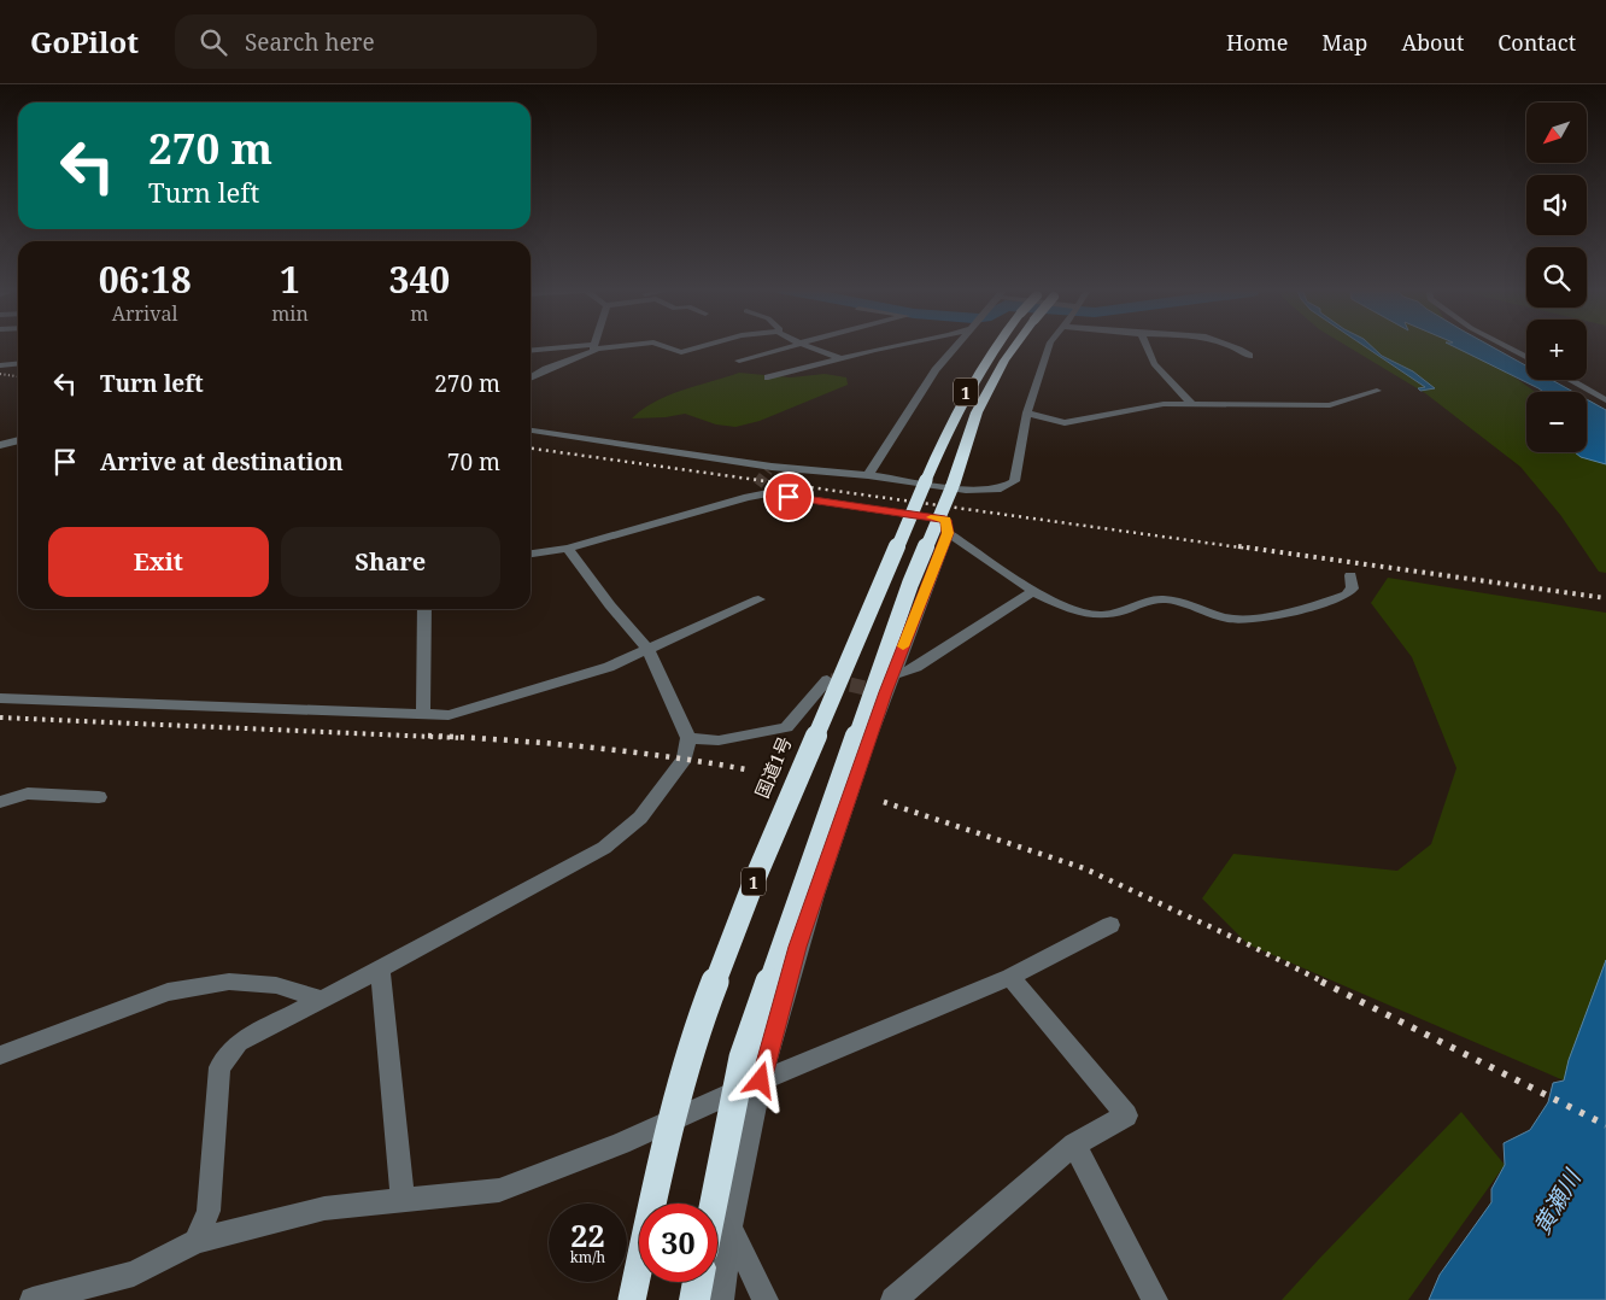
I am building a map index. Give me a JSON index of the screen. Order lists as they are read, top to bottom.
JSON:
{
  "streets": {
    "highway": ["1", "国道1号"]
  },
  "water": ["黄瀬川"],
  "north": "bottom left",
  "page": {
    "header": "GoPilot",
    "search": "Search here",
    "nav": [
      "Home",
      "Map",
      "About",
      "Contact"
    ],
    "map_buttons": ["+", "−"],
    "turn": ["270 m", "Turn left"],
    "eta": [
      "06:18",
      "Arrival",
      "1",
      "min",
      "340",
      "m"
    ],
    "list": [
      {
        "name": "Turn left",
        "value": "270 m"
      },
      {
        "name": "Arrive at destination",
        "value": "70 m"
      }
    ],
    "buttons": ["Exit", "Share"],
    "speed": "22 km/h",
    "limit": "30"
  }
}
